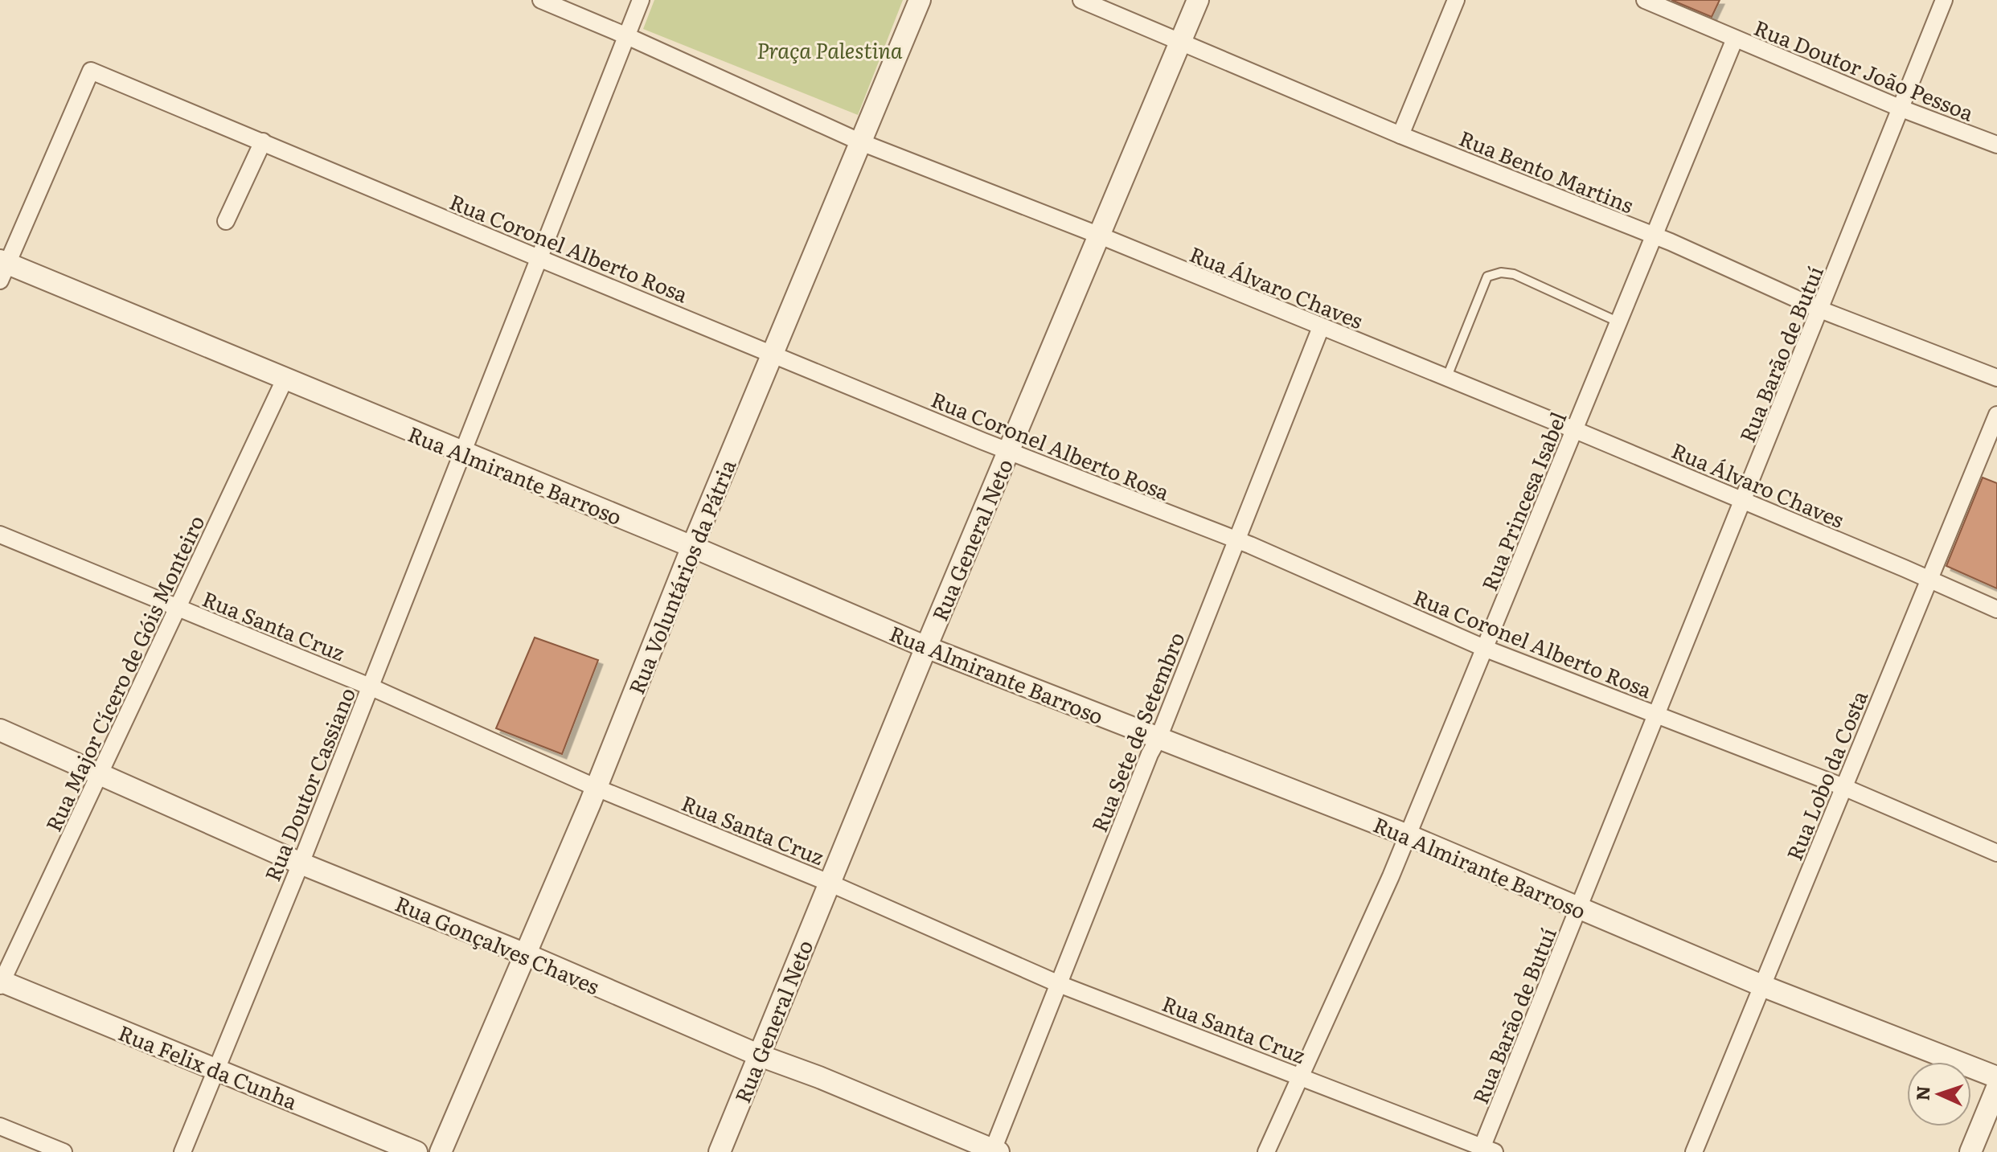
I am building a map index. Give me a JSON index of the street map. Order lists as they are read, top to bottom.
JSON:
{
  "streets": {
    "street": [
      "Rua Doutor João Pessoa",
      "Rua Bento Martins",
      "Rua Coronel Alberto Rosa",
      "Rua Álvaro Chaves",
      "Rua Barão de Butuí",
      "Rua Almirante Barroso",
      "Rua Princesa Isabel",
      "Rua General Neto",
      "Rua Voluntários da Pátria",
      "Rua Santa Cruz",
      "Rua Major Cícero de Góis Monteiro",
      "Rua Sete de Setembro",
      "Rua Lobo da Costa",
      "Rua Doutor Cassiano",
      "Rua Gonçalves Chaves",
      "Rua Felix da Cunha"
    ]
  },
  "crossings": [
    ["Rua Doutor João Pessoa", "Rua Barão de Butuí"],
    ["Rua Doutor João Pessoa", "Rua Princesa Isabel"],
    ["Rua Bento Martins", "Rua Barão de Butuí"],
    ["Rua Bento Martins", "Rua Princesa Isabel"],
    ["Rua Bento Martins", "Rua General Neto"],
    ["Rua Coronel Alberto Rosa", "Rua Barão de Butuí"],
    ["Rua Coronel Alberto Rosa", "Rua Almirante Barroso"],
    ["Rua Coronel Alberto Rosa", "Rua Princesa Isabel"],
    ["Rua Coronel Alberto Rosa", "Rua General Neto"],
    ["Rua Coronel Alberto Rosa", "Rua Voluntários da Pátria"],
    ["Rua Coronel Alberto Rosa", "Rua Sete de Setembro"],
    ["Rua Coronel Alberto Rosa", "Rua Lobo da Costa"],
    ["Rua Coronel Alberto Rosa", "Rua Doutor Cassiano"],
    ["Rua Álvaro Chaves", "Rua Barão de Butuí"],
    ["Rua Álvaro Chaves", "Rua Princesa Isabel"],
    ["Rua Álvaro Chaves", "Rua General Neto"],
    ["Rua Álvaro Chaves", "Rua Voluntários da Pátria"],
    ["Rua Álvaro Chaves", "Rua Sete de Setembro"],
    ["Rua Álvaro Chaves", "Rua Lobo da Costa"],
    ["Rua Álvaro Chaves", "Rua Doutor Cassiano"],
    ["Rua Barão de Butuí", "Rua Almirante Barroso"],
    ["Rua Barão de Butuí", "Rua Santa Cruz"],
    ["Rua Almirante Barroso", "Rua Princesa Isabel"],
    ["Rua Almirante Barroso", "Rua General Neto"],
    ["Rua Almirante Barroso", "Rua Voluntários da Pátria"],
    ["Rua Almirante Barroso", "Rua Major Cícero de Góis Monteiro"],
    ["Rua Almirante Barroso", "Rua Sete de Setembro"],
    ["Rua Almirante Barroso", "Rua Lobo da Costa"],
    ["Rua Almirante Barroso", "Rua Doutor Cassiano"],
    ["Rua Princesa Isabel", "Rua Santa Cruz"],
    ["Rua General Neto", "Rua Santa Cruz"],
    ["Rua General Neto", "Rua Gonçalves Chaves"],
    ["Rua Voluntários da Pátria", "Rua Santa Cruz"],
    ["Rua Voluntários da Pátria", "Rua Gonçalves Chaves"],
    ["Rua Santa Cruz", "Rua Major Cícero de Góis Monteiro"],
    ["Rua Santa Cruz", "Rua Sete de Setembro"],
    ["Rua Santa Cruz", "Rua Doutor Cassiano"],
    ["Rua Major Cícero de Góis Monteiro", "Rua Gonçalves Chaves"],
    ["Rua Major Cícero de Góis Monteiro", "Rua Felix da Cunha"],
    ["Rua Sete de Setembro", "Rua Gonçalves Chaves"],
    ["Rua Doutor Cassiano", "Rua Gonçalves Chaves"],
    ["Rua Doutor Cassiano", "Rua Felix da Cunha"]
  ],
  "parks": ["Praça Palestina"],
  "north": "left"
}
